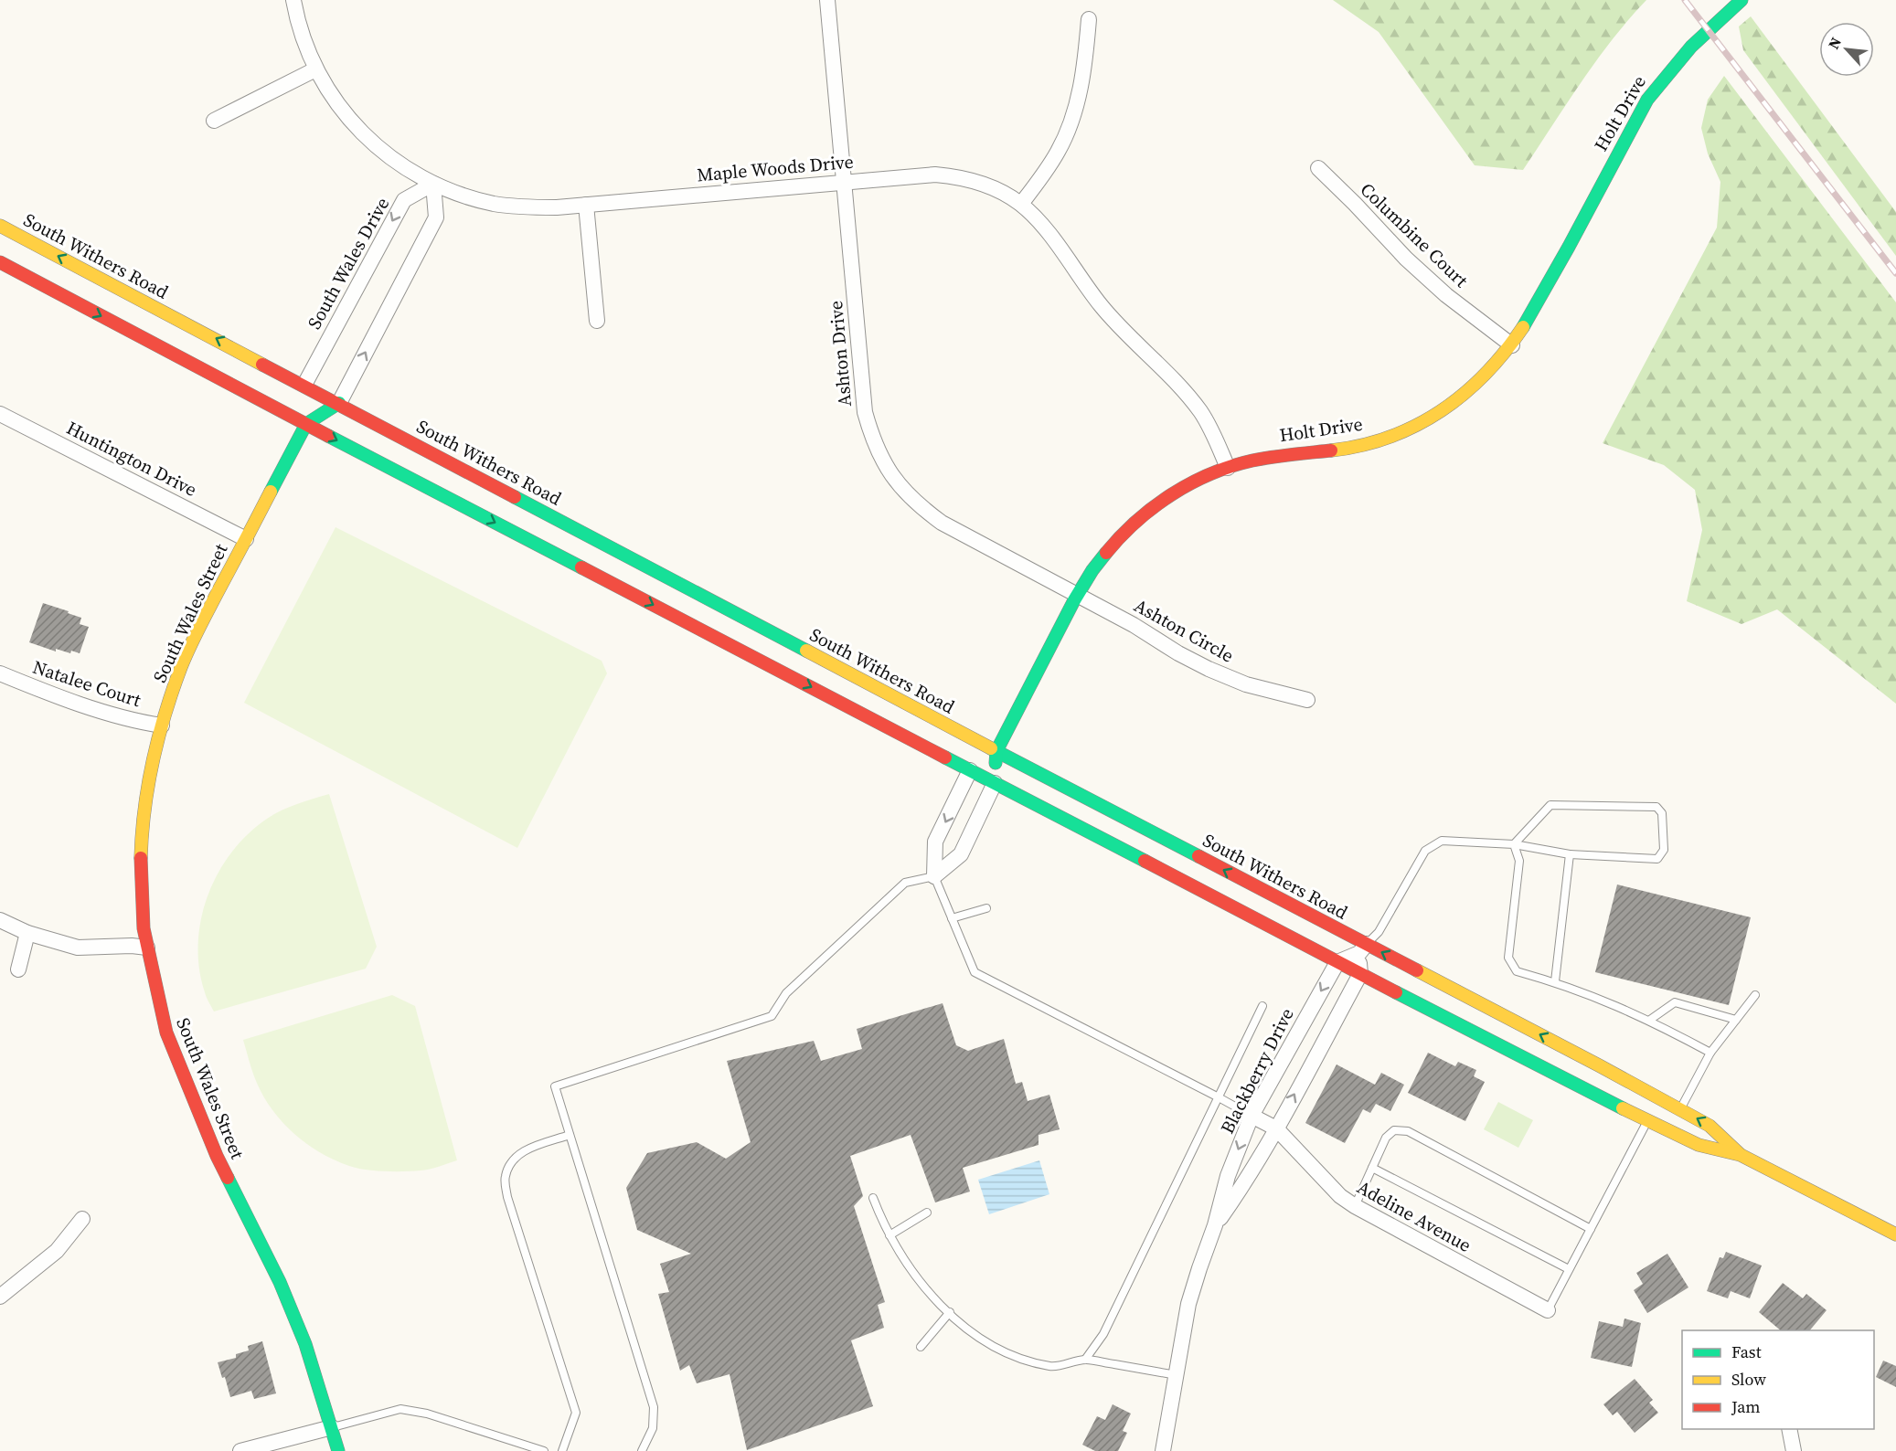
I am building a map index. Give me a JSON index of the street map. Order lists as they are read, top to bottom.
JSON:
{
  "streets": {
    "main road": ["Holt Drive", "South Withers Road", "South Wales Street"],
    "street": [
      "Maple Woods Drive",
      "Columbine Court",
      "South Wales Drive",
      "Ashton Drive",
      "Huntington Drive",
      "Ashton Circle",
      "Natalee Court",
      "Blackberry Drive",
      "Adeline Avenue"
    ]
  },
  "crossings": [
    ["Holt Drive", "Maple Woods Drive"],
    ["Holt Drive", "Columbine Court"],
    ["Holt Drive", "South Withers Road"],
    ["Holt Drive", "Ashton Drive"],
    ["Holt Drive", "Ashton Circle"],
    ["Maple Woods Drive", "South Wales Drive"],
    ["Maple Woods Drive", "Ashton Drive"],
    ["South Withers Road", "South Wales Drive"],
    ["South Withers Road", "South Wales Street"],
    ["South Withers Road", "Blackberry Drive"],
    ["Ashton Drive", "Ashton Circle"],
    ["Huntington Drive", "South Wales Street"],
    ["South Wales Street", "Natalee Court"],
    ["Blackberry Drive", "Adeline Avenue"]
  ],
  "legend": ["Fast", "Slow", "Jam"],
  "north": "top left"
}
